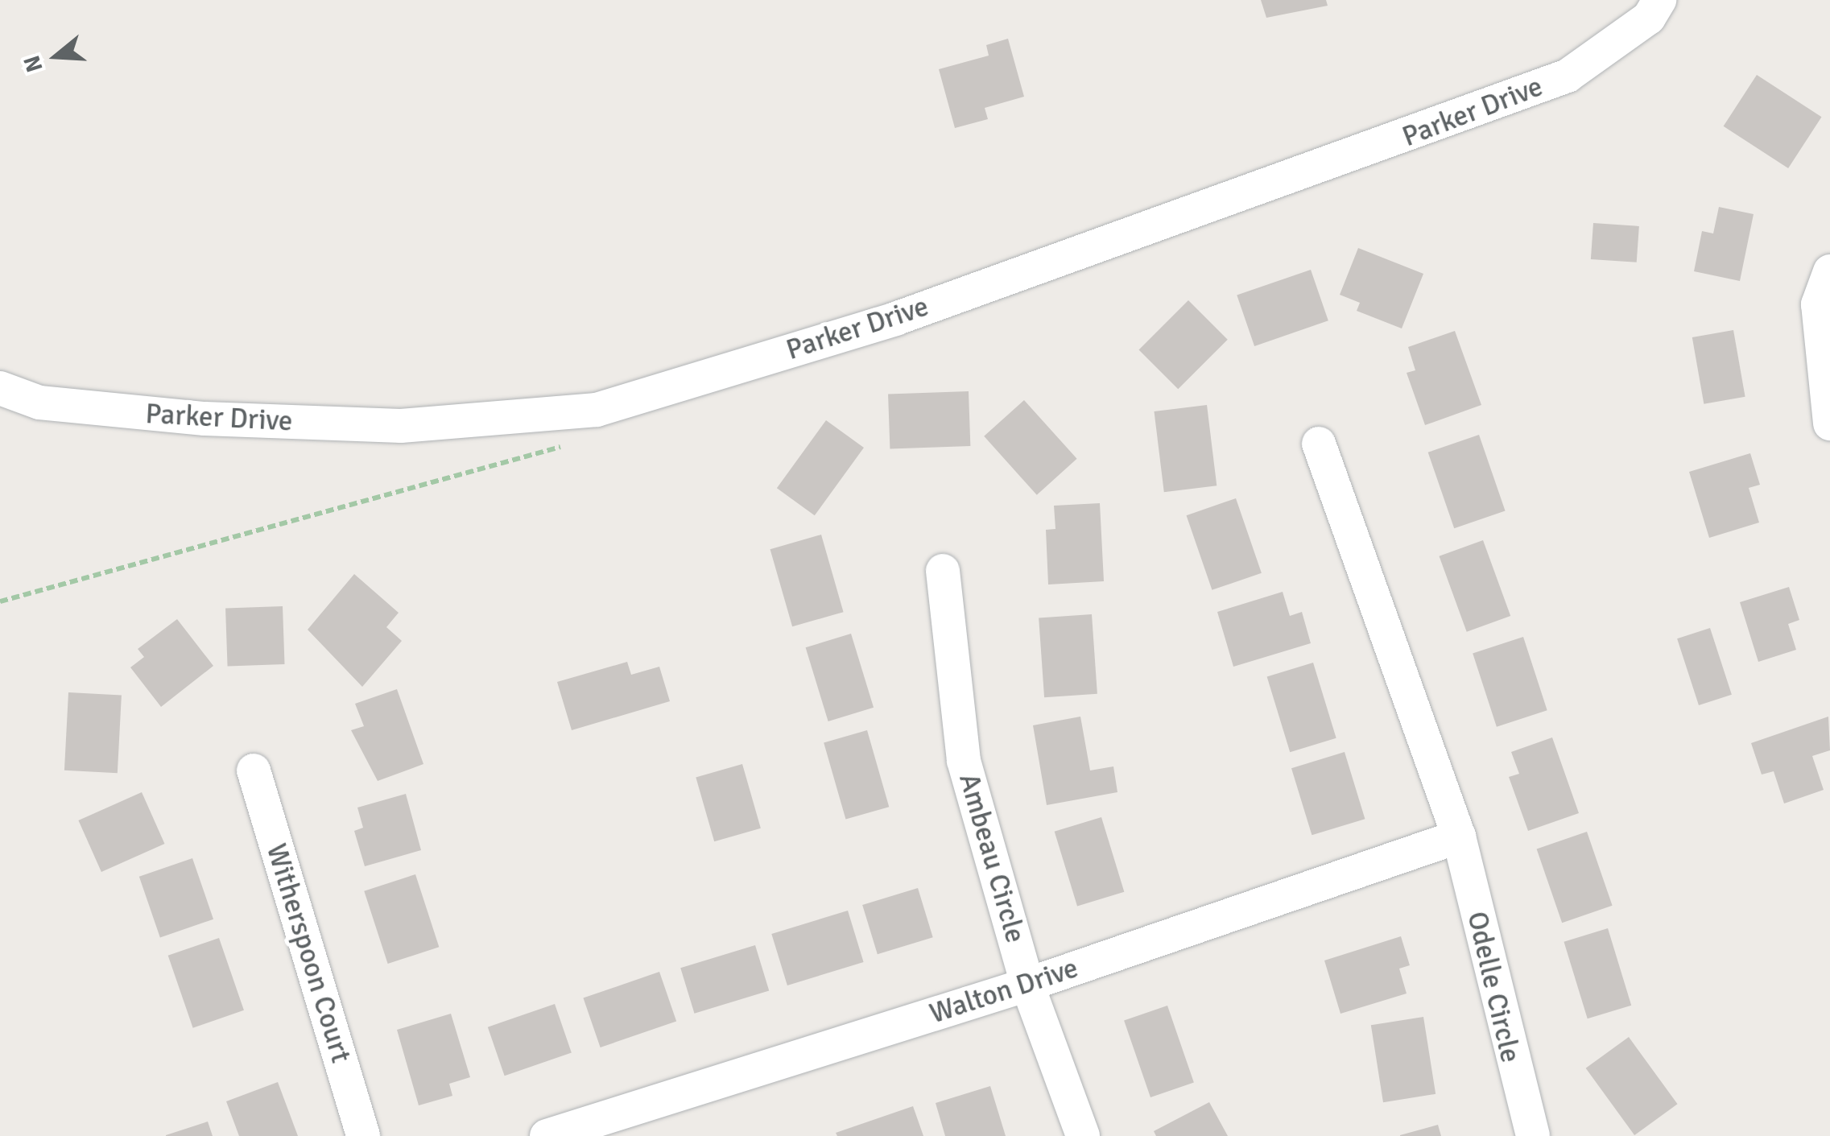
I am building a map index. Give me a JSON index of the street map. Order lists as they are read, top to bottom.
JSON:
{
  "streets": {
    "street": [
      "Parker Drive",
      "Ambeau Circle",
      "Witherspoon Court",
      "Odelle Circle",
      "Walton Drive"
    ]
  },
  "crossings": [
    ["Ambeau Circle", "Walton Drive"],
    ["Odelle Circle", "Walton Drive"]
  ],
  "north": "left"
}
